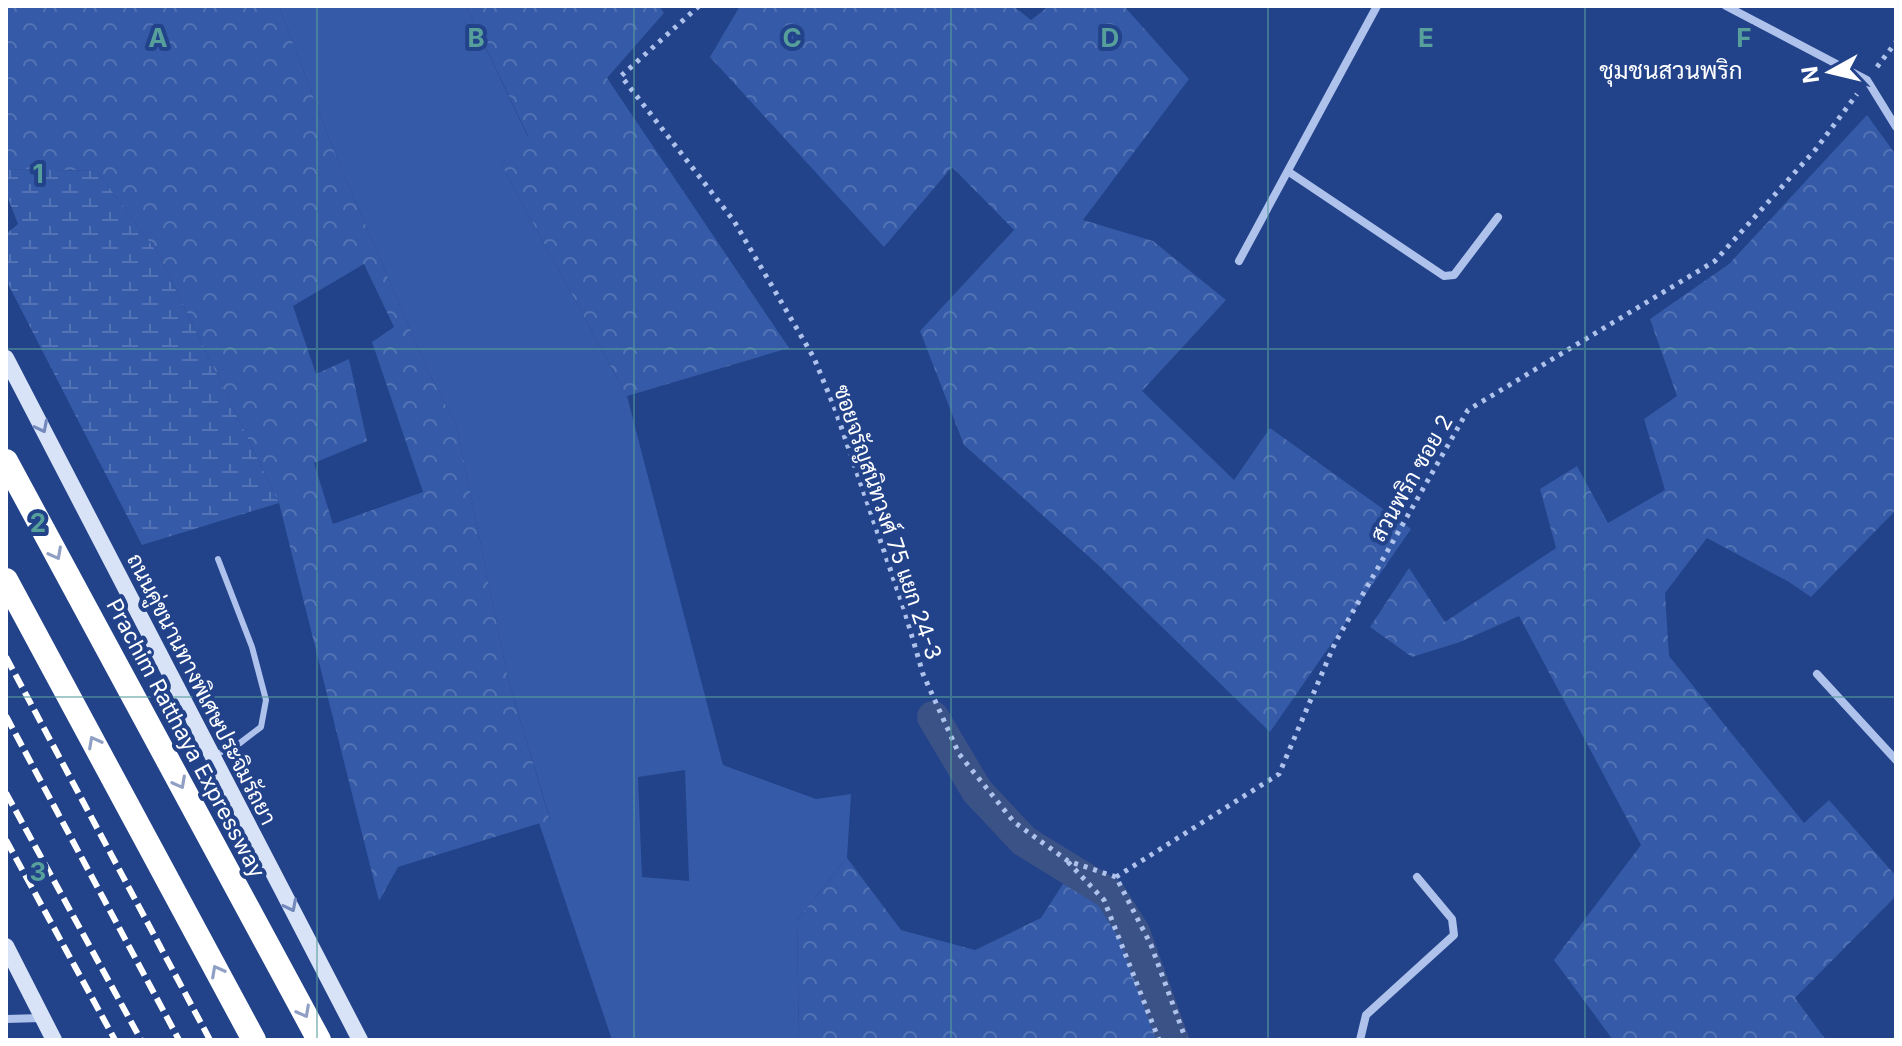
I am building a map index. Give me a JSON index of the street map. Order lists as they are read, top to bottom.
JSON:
{
  "streets": {
    "highway": ["Prachim Ratthaya Expressway"],
    "main road": ["ถนนคู่ขนานทางพิเศษประจิมรัถยา"],
    "path": ["สวนพริก ซอย 2", "ซอยจรัญสนิทวงศ์ 75 แยก 24-3"]
  },
  "crossings": [
    ["สวนพริก ซอย 2", "ซอยจรัญสนิทวงศ์ 75 แยก 24-3"]
  ],
  "one_way": ["ถนนคู่ขนานทางพิเศษประจิมรัถยา"],
  "districts": ["ชุมชนสวนพริก"],
  "north": "left",
  "grid": {
    "columns": [
      "A",
      "B",
      "C",
      "D",
      "E",
      "F"
    ],
    "rows": ["1", "2", "3"]
  }
}
